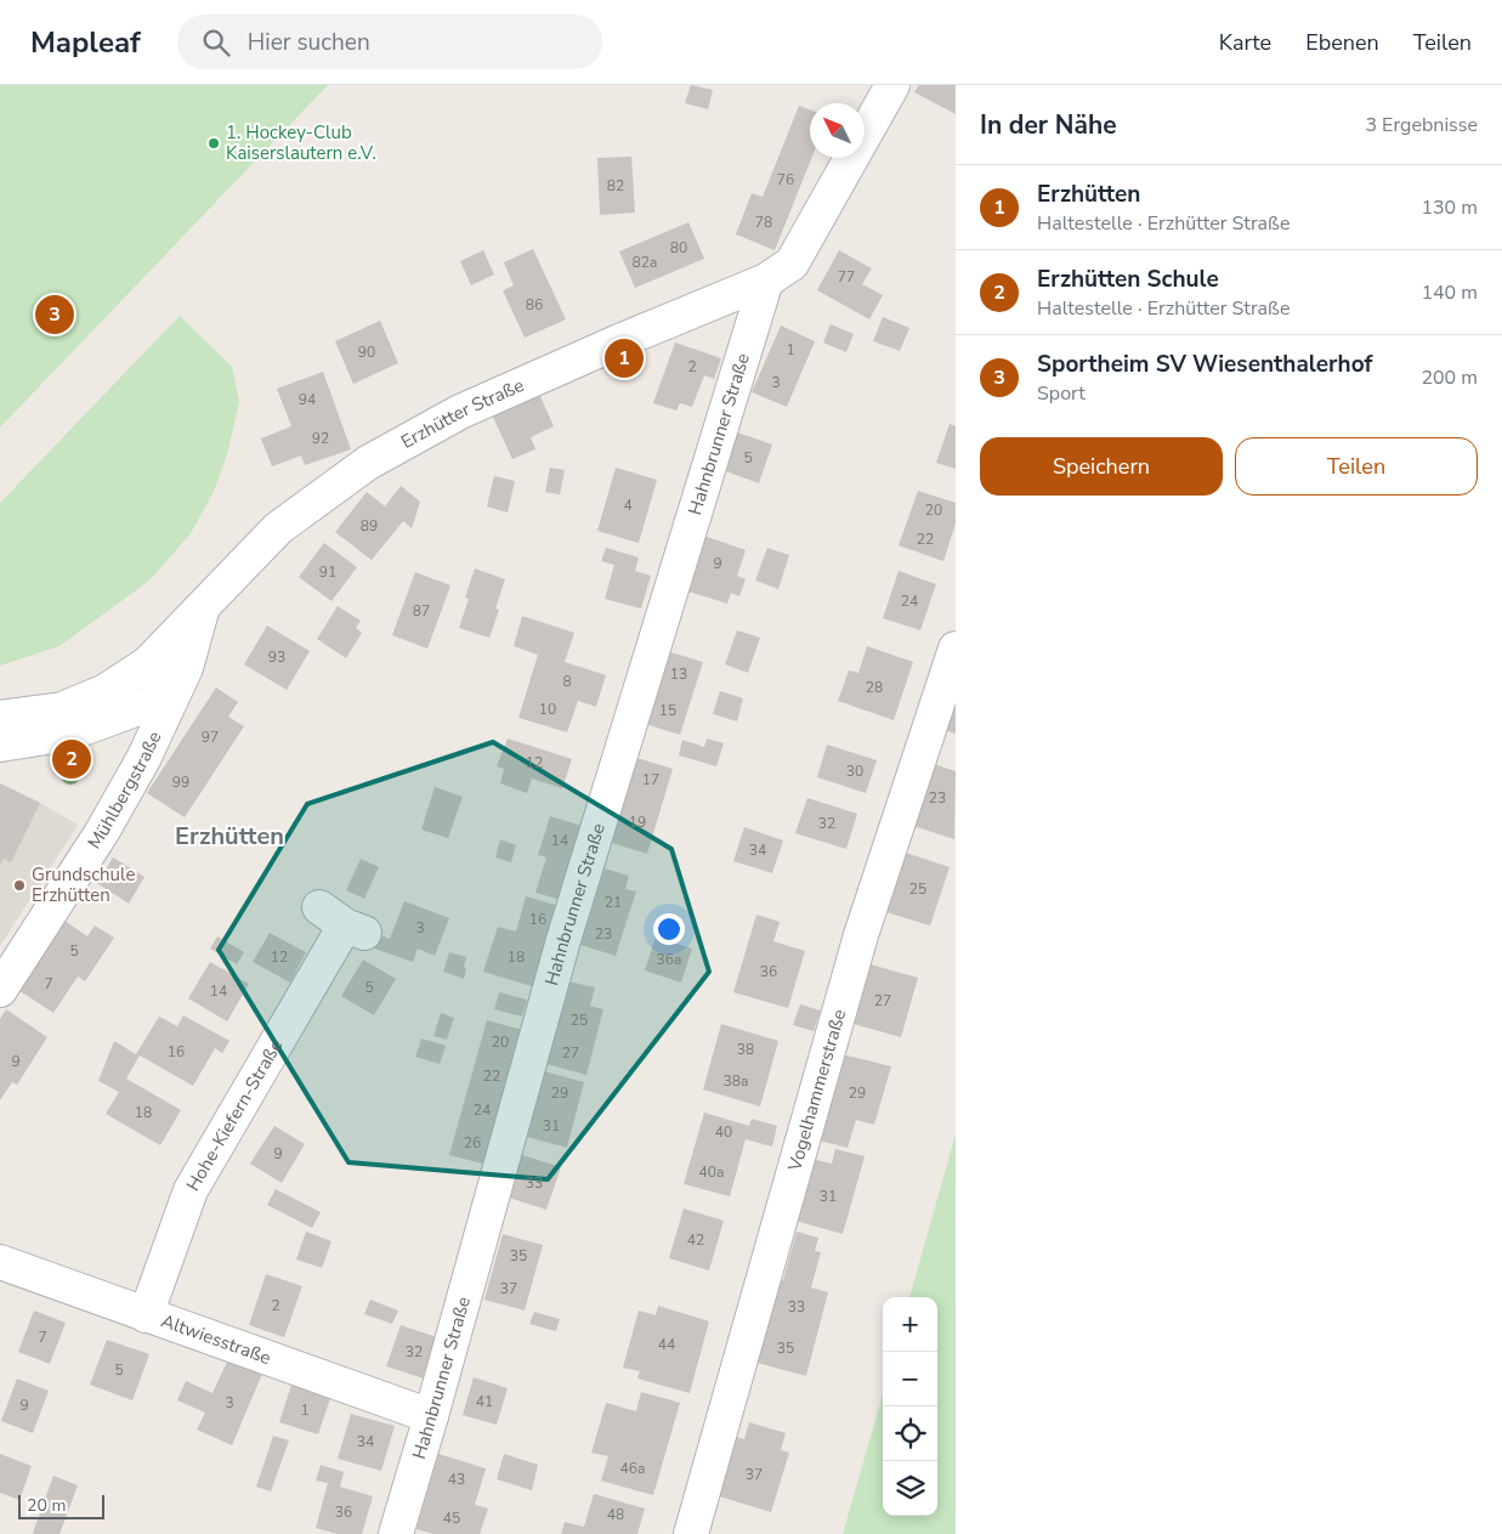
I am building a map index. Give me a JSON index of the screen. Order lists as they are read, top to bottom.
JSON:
{
  "streets": {
    "street": [
      "Erzhütter Straße",
      "Hahnbrunner Straße",
      "Mühlbergstraße",
      "Vogelhammerstraße",
      "Hohe-Kiefern-Straße",
      "Altwiesstraße"
    ]
  },
  "crossings": [
    ["Erzhütter Straße", "Hahnbrunner Straße"],
    ["Erzhütter Straße", "Mühlbergstraße"],
    ["Hahnbrunner Straße", "Altwiesstraße"],
    ["Hohe-Kiefern-Straße", "Altwiesstraße"]
  ],
  "districts": ["Erzhütten"],
  "places": ["1. Hockey-Club Kaiserslautern e.V.", "Grundschule Erzhütten"],
  "house_numbers": [
    "76",
    "82",
    "78",
    "80",
    "82a",
    "77",
    "86",
    "1",
    "90",
    "2",
    "3",
    "94",
    "92",
    "5",
    "4",
    "20",
    "89",
    "22",
    "9",
    "91",
    "24",
    "87",
    "93",
    "13",
    "8",
    "28",
    "10",
    "15",
    "97",
    "12",
    "30",
    "17",
    "99",
    "23",
    "19",
    "32",
    "14",
    "34",
    "25",
    "21",
    "16",
    "3",
    "23",
    "5",
    "12",
    "18",
    "36a",
    "36",
    "7",
    "5",
    "14",
    "27",
    "25",
    "20",
    "38",
    "16",
    "27",
    "9",
    "22",
    "38a",
    "29",
    "29",
    "24",
    "18",
    "31",
    "40",
    "26",
    "9",
    "40a",
    "33",
    "31",
    "42",
    "35",
    "37",
    "2",
    "33",
    "7",
    "44",
    "35",
    "32",
    "5",
    "41",
    "3",
    "9",
    "1",
    "34",
    "46a",
    "37",
    "43",
    "36",
    "48",
    "45"
  ],
  "scale_bar": "20 m",
  "north": "top left",
  "page": {
    "header": "Mapleaf",
    "search": "Hier suchen",
    "nav": ["Karte", "Ebenen", "Teilen"],
    "heading": ["In der Nähe", "3 Ergebnisse"],
    "list": [
      {
        "mark": "1",
        "name": "Erzhütten",
        "note": "Haltestelle · Erzhütter Straße",
        "value": "130 m"
      },
      {
        "mark": "2",
        "name": "Erzhütten Schule",
        "note": "Haltestelle · Erzhütter Straße",
        "value": "140 m"
      },
      {
        "mark": "3",
        "name": "Sportheim SV Wiesenthalerhof",
        "note": "Sport",
        "value": "200 m"
      }
    ],
    "pins": ["3", "1", "2"],
    "buttons": ["Speichern", "Teilen"],
    "map_buttons": ["+", "−"],
    "scale": "20 m"
  }
}
